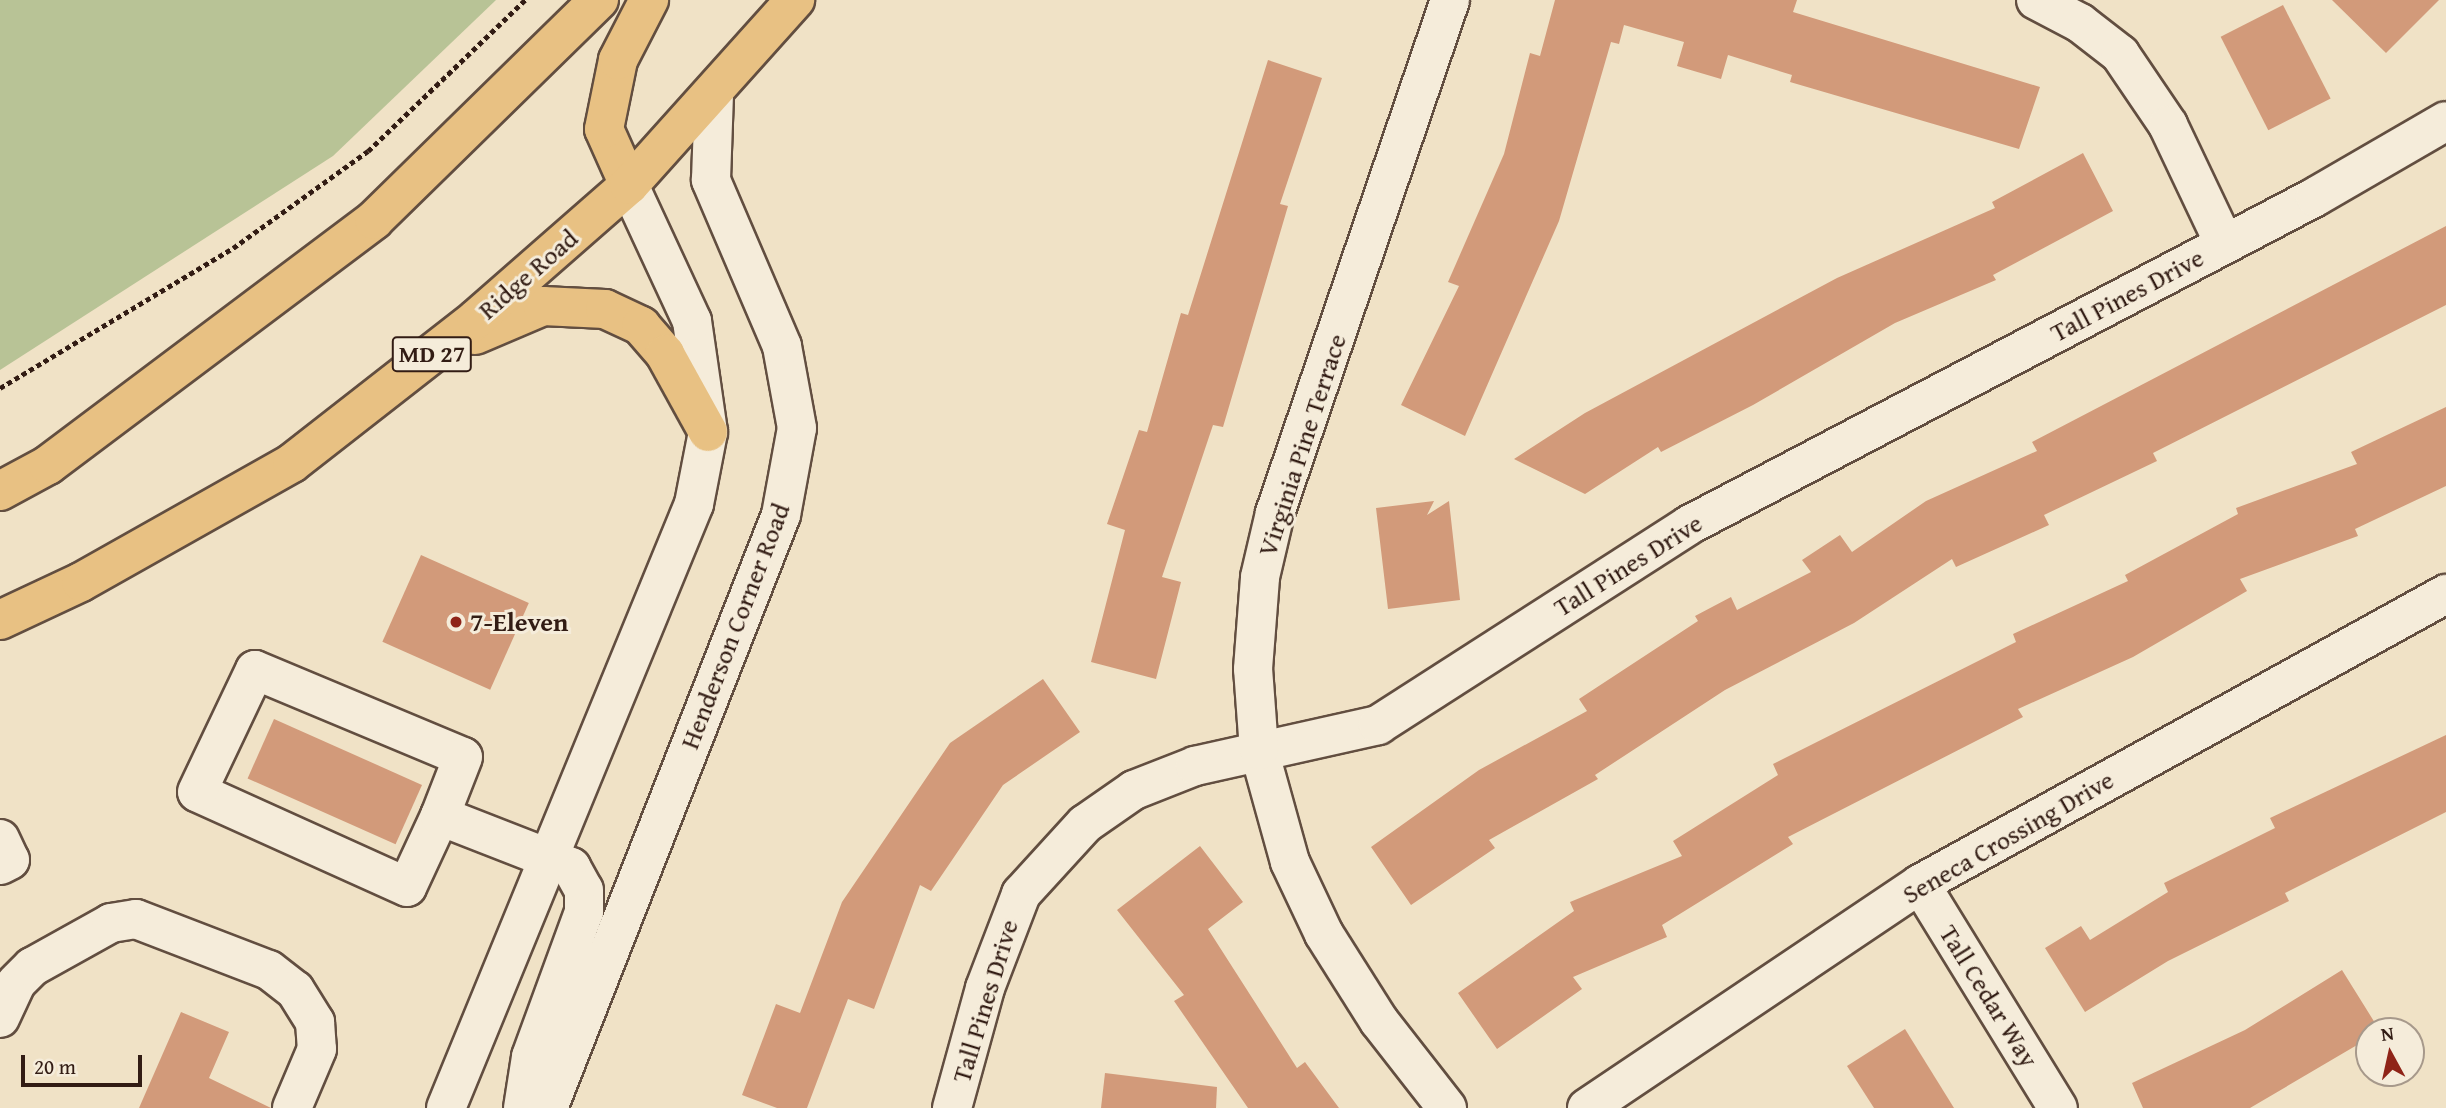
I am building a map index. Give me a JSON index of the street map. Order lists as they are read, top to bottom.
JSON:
{
  "streets": {
    "highway": ["Ridge Road", "MD 27"],
    "street": [
      "Tall Pines Drive",
      "Virginia Pine Terrace",
      "Henderson Corner Road",
      "Seneca Crossing Drive",
      "Tall Cedar Way"
    ]
  },
  "crossings": [
    ["Ridge Road", "Henderson Corner Road"],
    ["Tall Pines Drive", "Virginia Pine Terrace"],
    ["Seneca Crossing Drive", "Tall Cedar Way"]
  ],
  "places": ["7-Eleven"],
  "scale_bar": "20 m",
  "north": "top"
}
